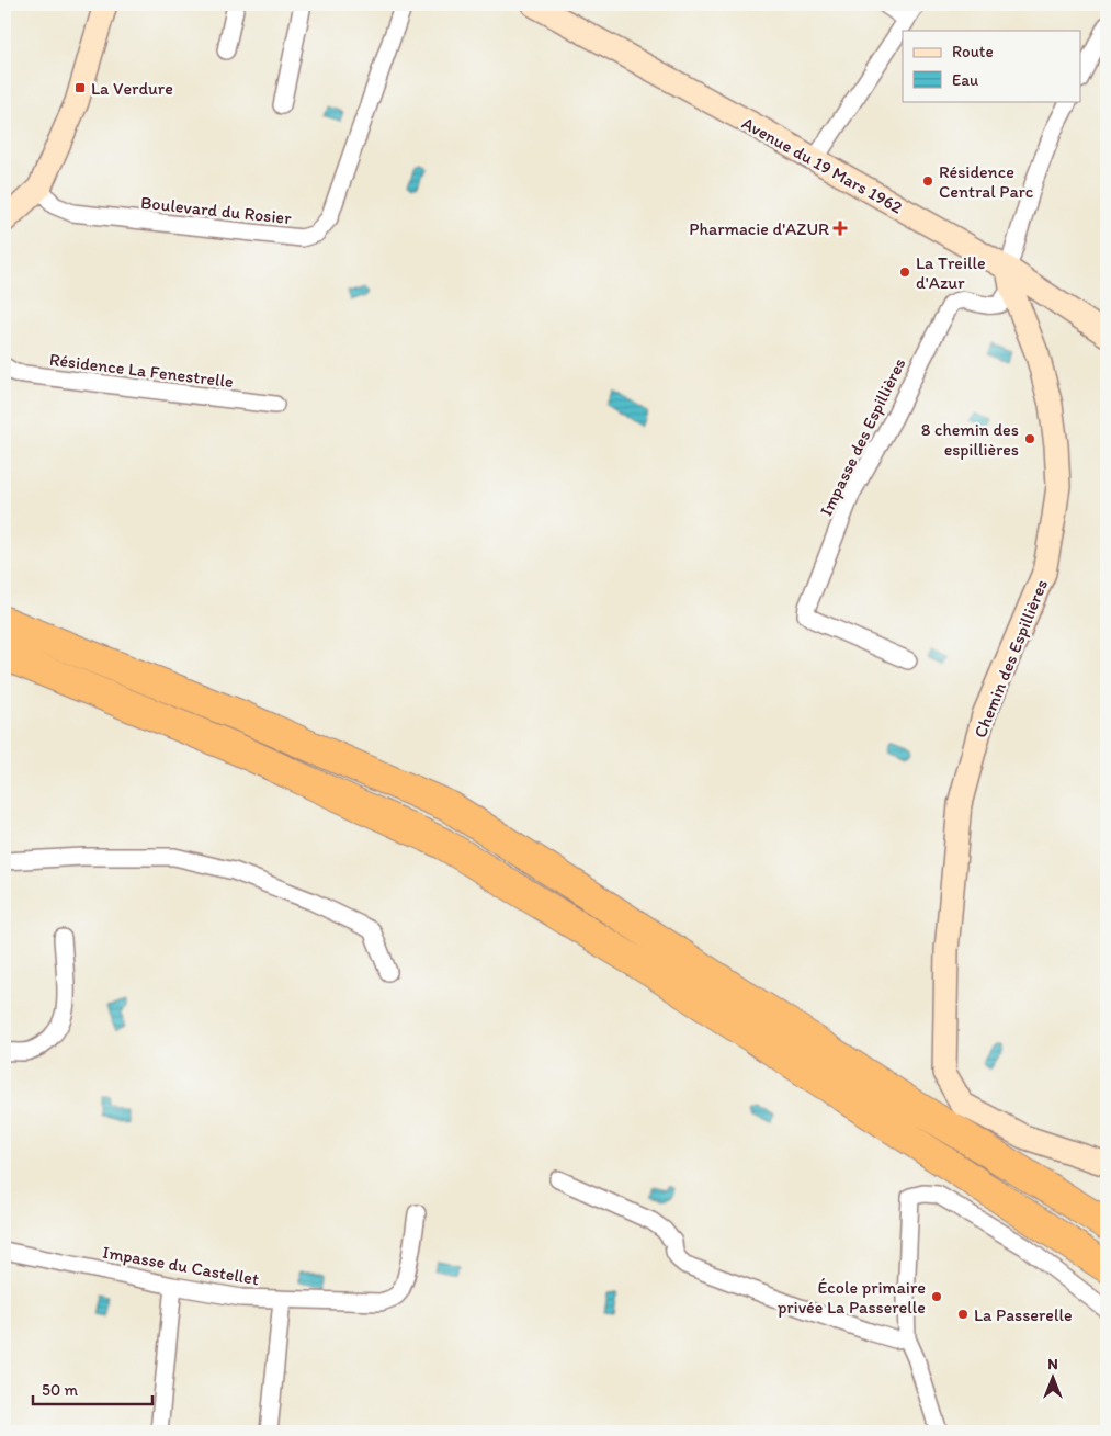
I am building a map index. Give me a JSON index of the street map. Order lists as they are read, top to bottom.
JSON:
{
  "streets": {
    "street": [
      "Avenue du 19 Mars 1962",
      "Boulevard du Rosier",
      "Résidence La Fenestrelle",
      "Impasse des Espillières",
      "Chemin des Espillières",
      "Impasse du Castellet"
    ]
  },
  "crossings": [
    ["Avenue du 19 Mars 1962", "Impasse des Espillières"],
    ["Avenue du 19 Mars 1962", "Chemin des Espillières"],
    ["Impasse des Espillières", "Chemin des Espillières"]
  ],
  "places": {
    "transit": ["La Verdure"],
    "other": [
      "Résidence Central Parc",
      "La Treille d'Azur",
      "8 chemin des espillières",
      "École primaire privée La Passerelle",
      "La Passerelle"
    ],
    "health": ["Pharmacie d'AZUR"]
  },
  "legend": ["Route", "Eau"],
  "scale_bar": "50 m",
  "north": "top"
}
